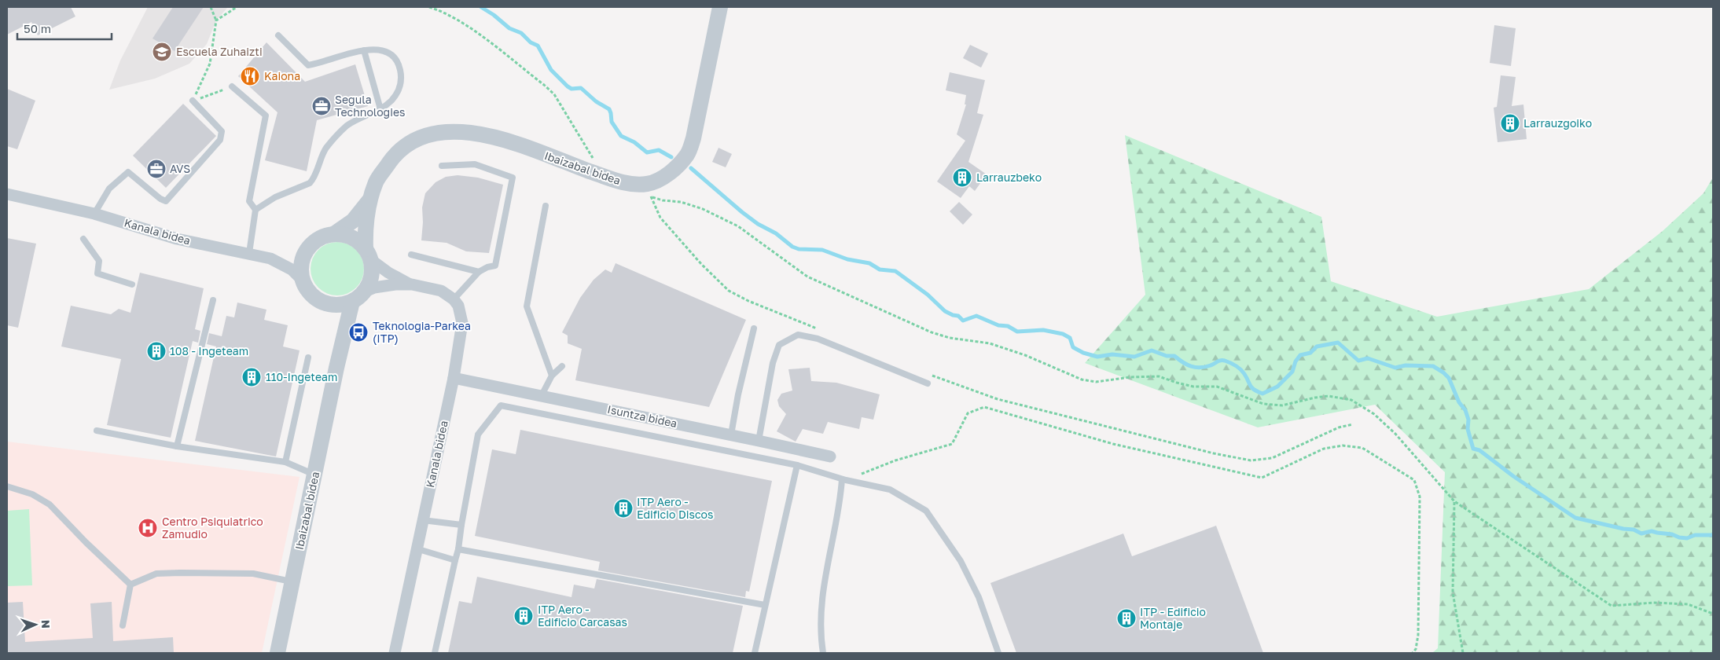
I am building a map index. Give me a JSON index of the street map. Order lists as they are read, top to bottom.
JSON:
{
  "streets": {
    "street": ["Ibaizabal bidea", "Kanala bidea", "Isuntza bidea"]
  },
  "crossings": [
    ["Ibaizabal bidea", "Kanala bidea"],
    ["Kanala bidea", "Isuntza bidea"]
  ],
  "places": {
    "school or university": ["Escuela Zuhaizti"],
    "restaurant": ["Kaiona"],
    "office": ["Segula Technologies", "AVS"],
    "building": [
      "Larrauzgoiko",
      "Larrauzbeko",
      "108 - Ingeteam",
      "110-Ingeteam",
      "ITP Aero - Edificio Discos",
      "ITP Aero - Edificio Carcasas",
      "ITP - Edificio Montaje"
    ],
    "bus stop": ["Teknologia-Parkea (ITP)"],
    "hospital": ["Centro Psiquiatrico Zamudio"]
  },
  "scale_bar": "50 m",
  "north": "right"
}
